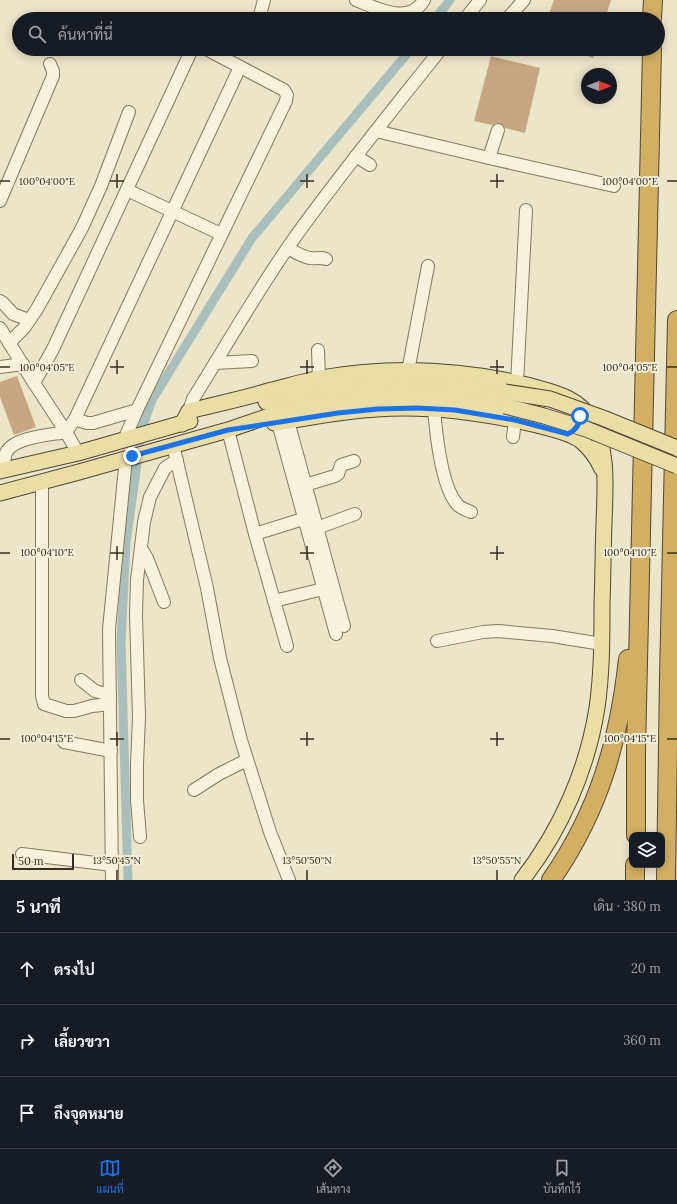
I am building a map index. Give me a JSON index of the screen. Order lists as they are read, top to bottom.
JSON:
{
  "scale_bar": "50 m",
  "north": "right",
  "page": {
    "search": "ค้นหาที่นี่",
    "scale": "50 m",
    "heading": ["5 นาที", "เดิน · 380 m"],
    "list": [
      ["ตรงไป", "20 m"],
      ["เลี้ยวขวา", "360 m"],
      "ถึงจุดหมาย"
    ],
    "nav": ["แผนที่", "เส้นทาง", "บันทึกไว้"]
  },
  "coordinates": [
    "100°04'00\"E",
    "100°04'05\"E",
    "100°04'10\"E",
    "100°04'15\"E",
    "13°50'45\"N",
    "13°50'50\"N",
    "13°50'55\"N"
  ]
}
